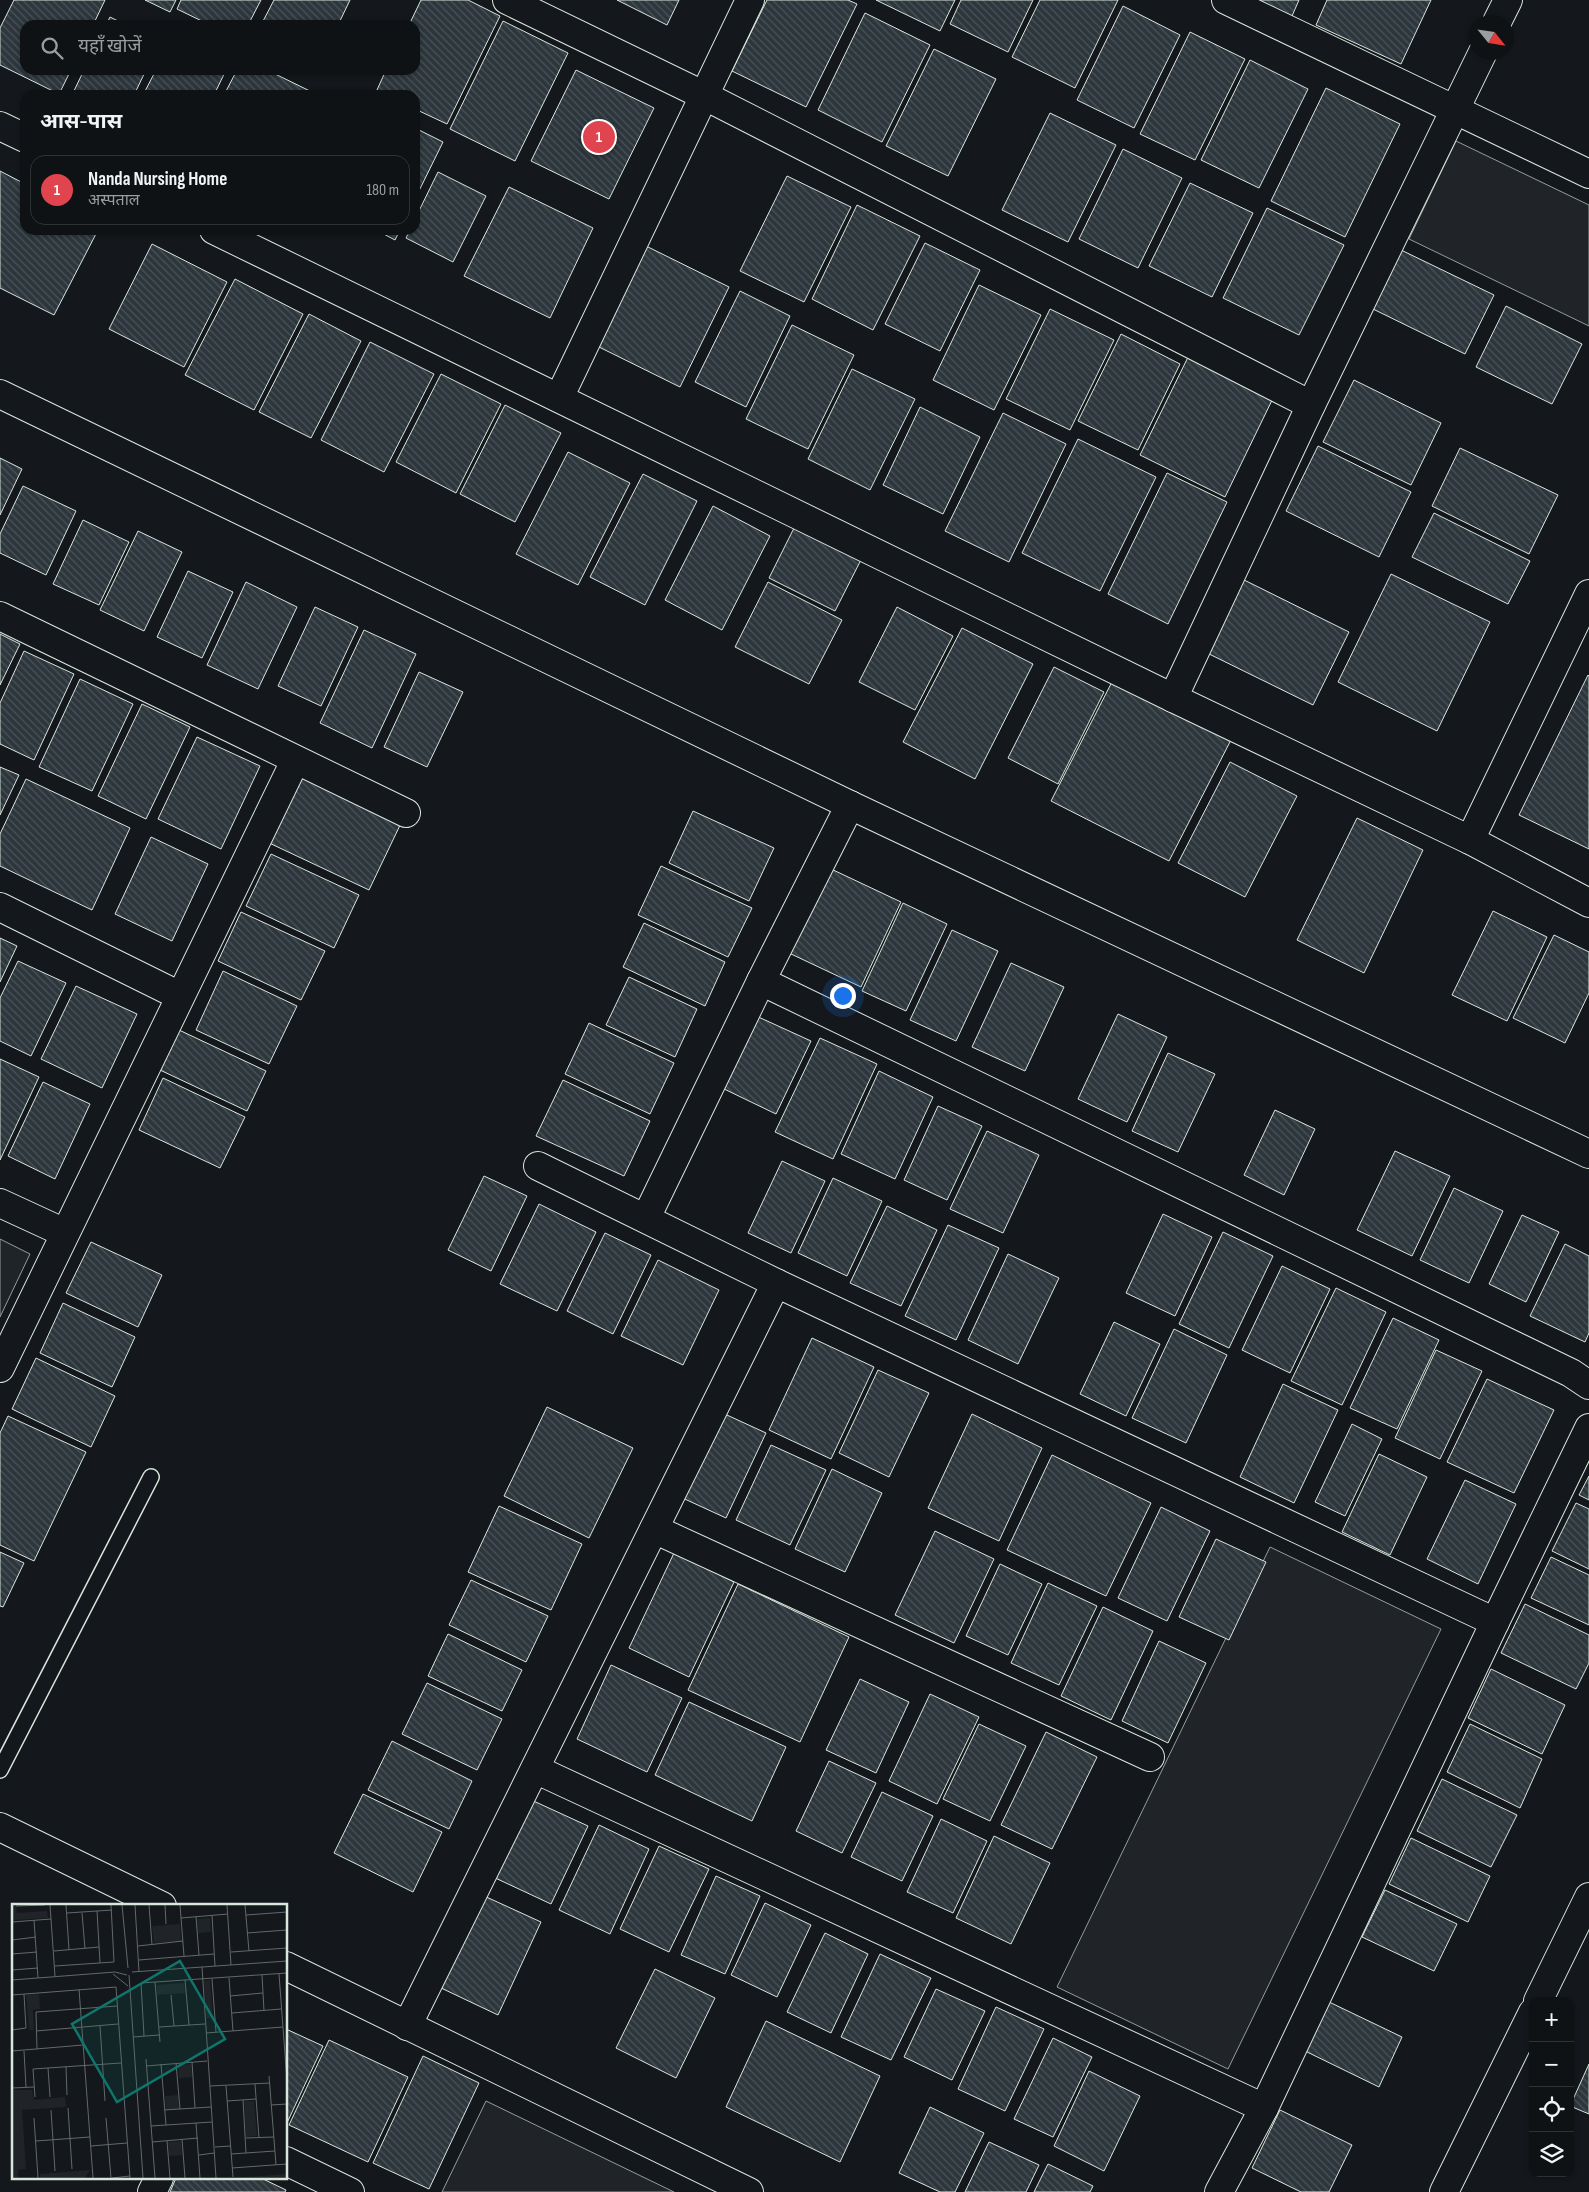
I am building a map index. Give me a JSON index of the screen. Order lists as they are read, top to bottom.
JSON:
{
  "north": "bottom right",
  "page": {
    "search": "यहाँ खोजें",
    "heading": "आस-पास",
    "pins": "1",
    "list": [
      {
        "mark": "1",
        "name": "Nanda Nursing Home",
        "note": "अस्पताल",
        "value": "180 m"
      }
    ],
    "map_buttons": ["+", "−"]
  }
}
